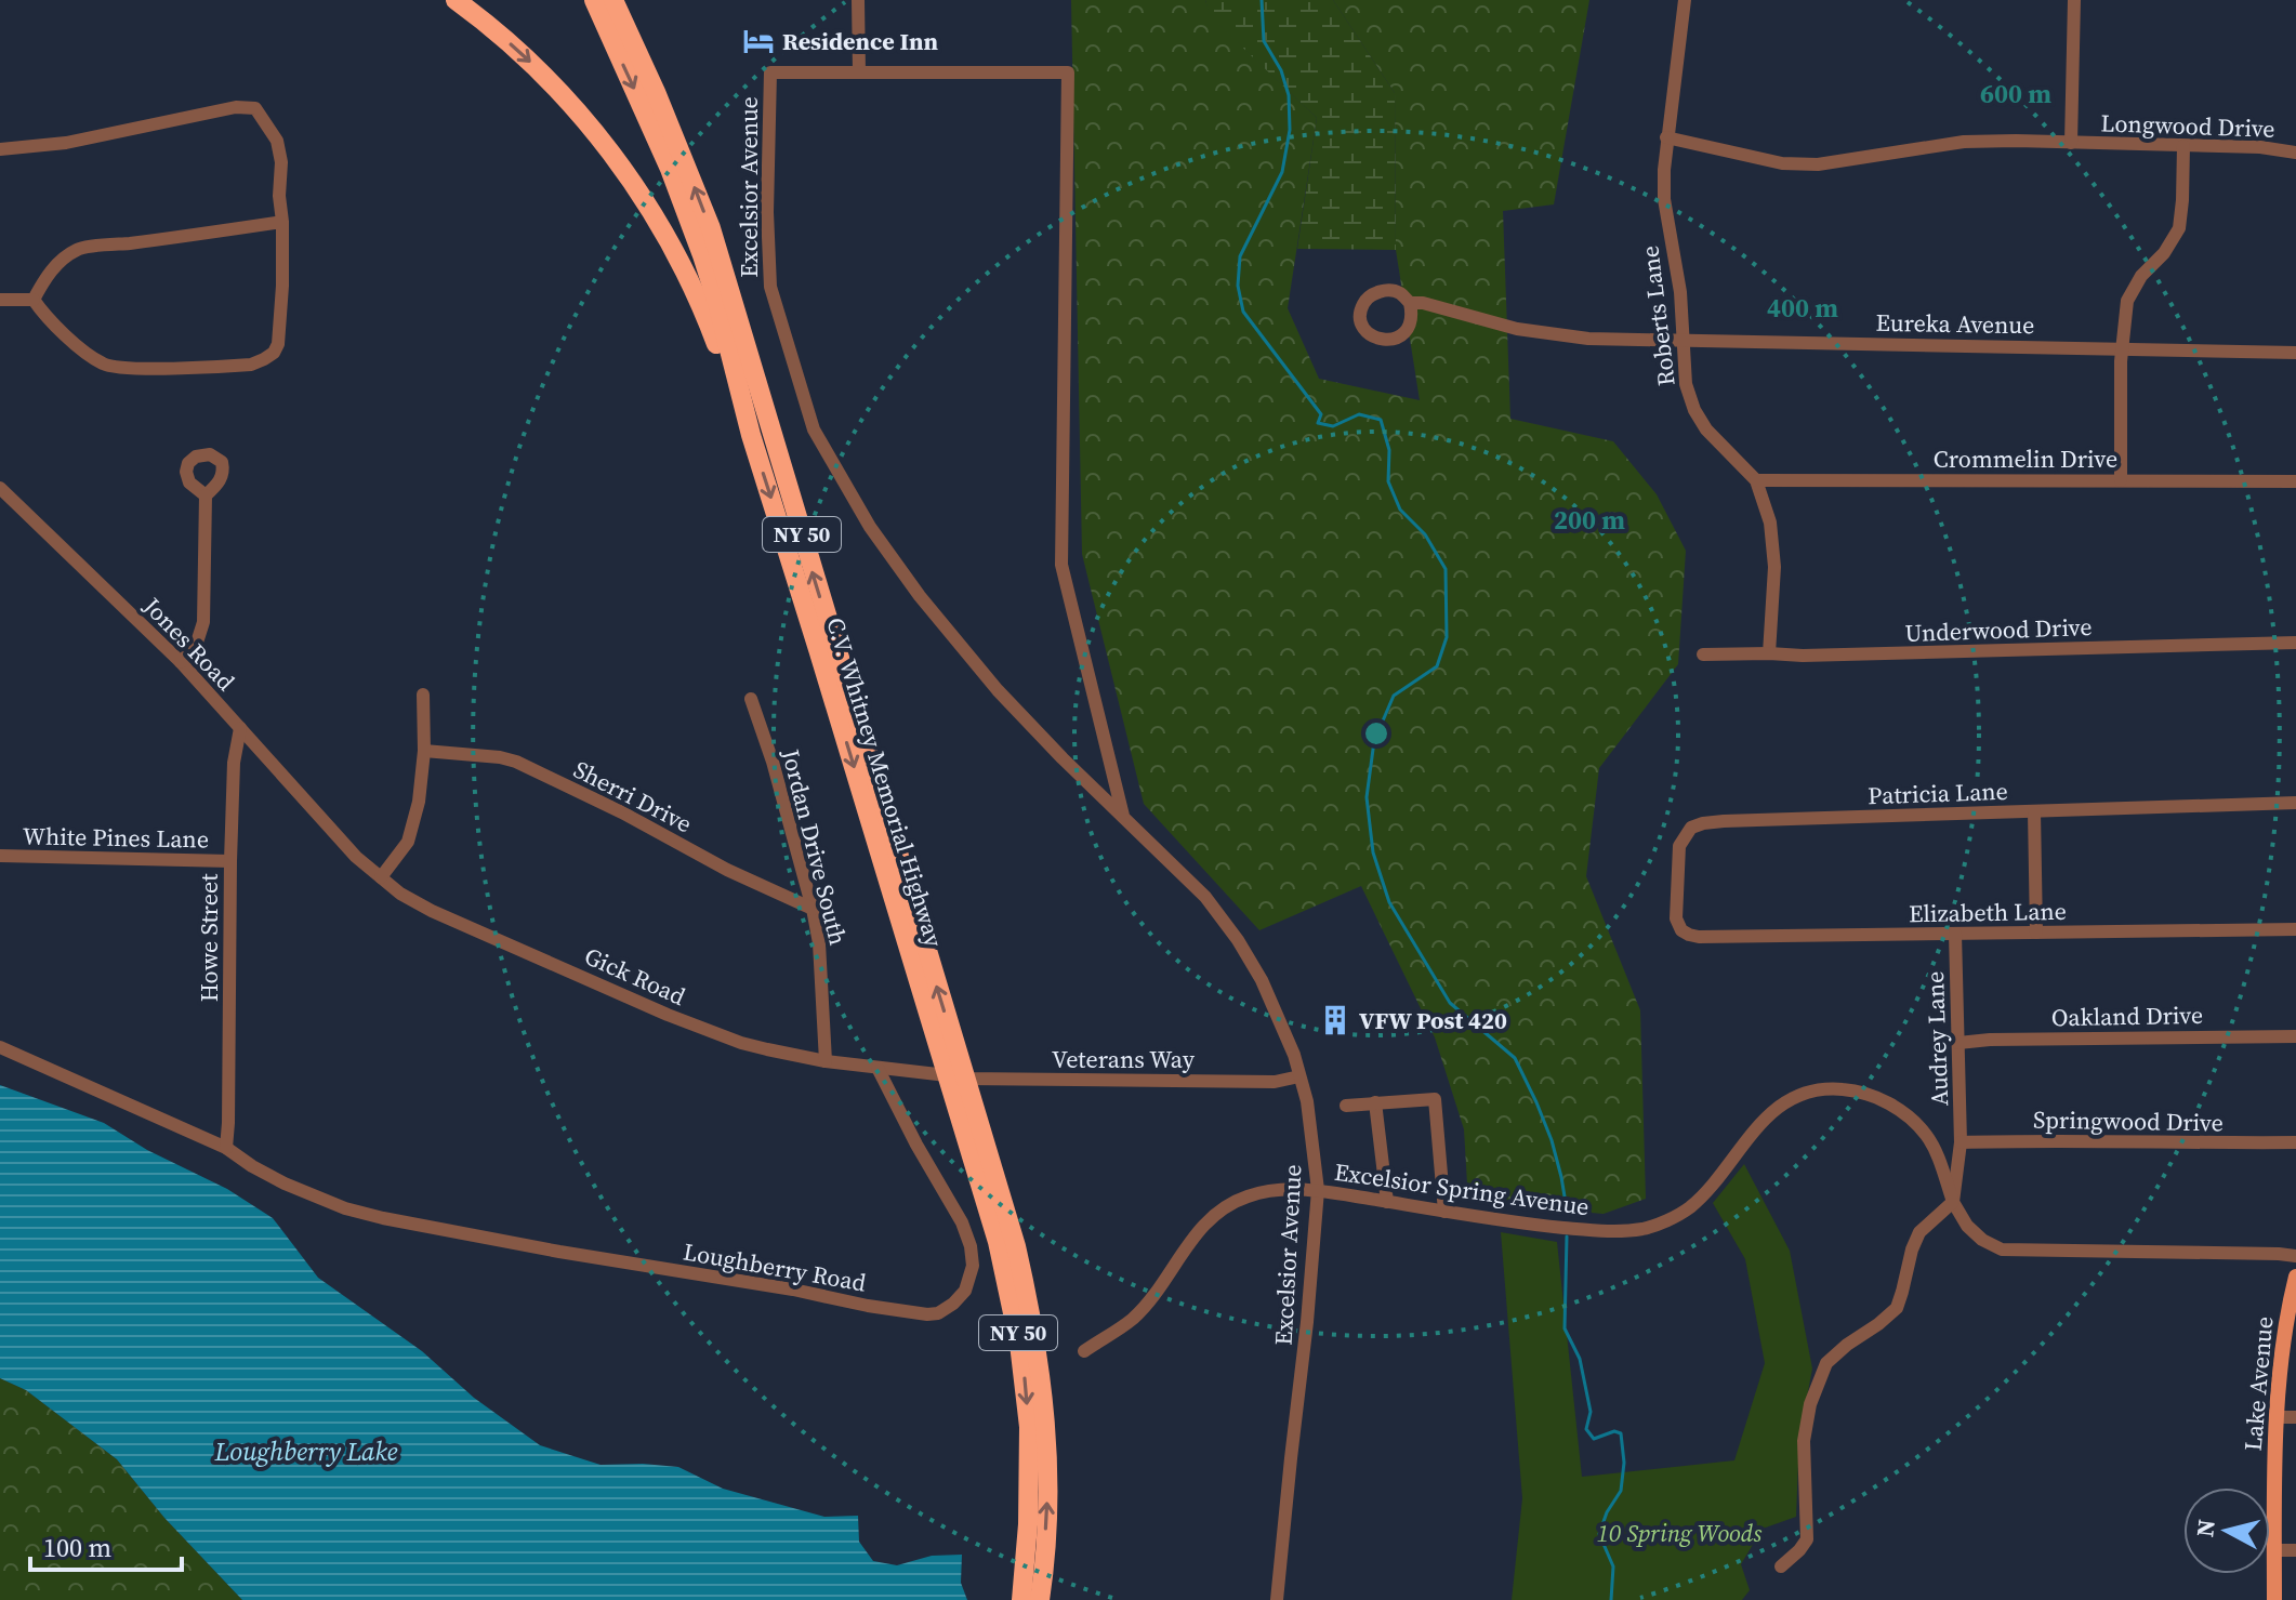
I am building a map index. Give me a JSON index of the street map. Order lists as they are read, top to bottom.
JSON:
{
  "streets": {
    "highway": ["NY 50", "C.V. Whitney Memorial Highway"],
    "main road": ["Lake Avenue"],
    "street": [
      "Longwood Drive",
      "Excelsior Avenue",
      "Roberts Lane",
      "Eureka Avenue",
      "Crommelin Drive",
      "Underwood Drive",
      "Jones Road",
      "Patricia Lane",
      "Sherri Drive",
      "White Pines Lane",
      "Jordan Drive South",
      "Elizabeth Lane",
      "Howe Street",
      "Gick Road",
      "Oakland Drive",
      "Audrey Lane",
      "Veterans Way",
      "Springwood Drive",
      "Excelsior Spring Avenue",
      "Loughberry Road"
    ]
  },
  "crossings": [
    ["Longwood Drive", "Roberts Lane"],
    ["Excelsior Avenue", "Veterans Way"],
    ["Excelsior Avenue", "Excelsior Spring Avenue"],
    ["Roberts Lane", "Eureka Avenue"],
    ["Roberts Lane", "Crommelin Drive"],
    ["Roberts Lane", "Underwood Drive"],
    ["Jones Road", "Howe Street"],
    ["Jones Road", "Gick Road"],
    ["C.V. Whitney Memorial Highway", "Gick Road"],
    ["C.V. Whitney Memorial Highway", "Veterans Way"],
    ["Patricia Lane", "Elizabeth Lane"],
    ["Sherri Drive", "Jordan Drive South"],
    ["White Pines Lane", "Howe Street"],
    ["Jordan Drive South", "Gick Road"],
    ["Elizabeth Lane", "Audrey Lane"],
    ["Howe Street", "Loughberry Road"],
    ["Gick Road", "Veterans Way"],
    ["Gick Road", "Loughberry Road"],
    ["Oakland Drive", "Audrey Lane"],
    ["Audrey Lane", "Springwood Drive"]
  ],
  "water": ["Loughberry Lake"],
  "parks": ["10 Spring Woods"],
  "places": {
    "hotel": ["Residence Inn"],
    "building": ["VFW Post 420"]
  },
  "scale_bar": "100 m",
  "north": "left",
  "rings": ["600 m", "400 m", "200 m"]
}
